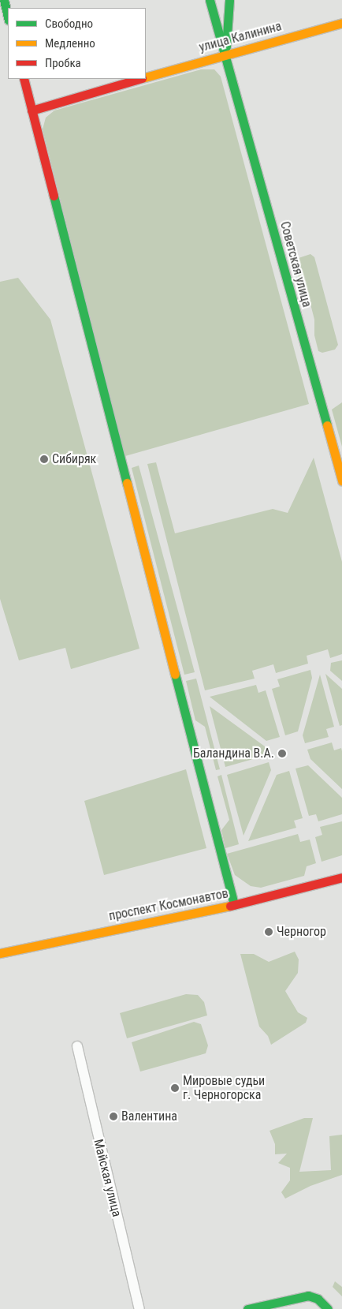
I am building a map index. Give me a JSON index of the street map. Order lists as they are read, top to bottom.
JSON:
{
  "streets": {
    "main road": ["улица Калинина", "Советская улица", "проспект Космонавтов"],
    "street": ["Майская улица"]
  },
  "crossings": [
    ["улица Калинина", "Советская улица"]
  ],
  "places": [
    "Сибиряк",
    "Баландина В.А.",
    "Черногор",
    "Мировые судьи г. Черногорска",
    "Валентина"
  ],
  "legend": ["Свободно", "Медленно", "Пробка"]
}
